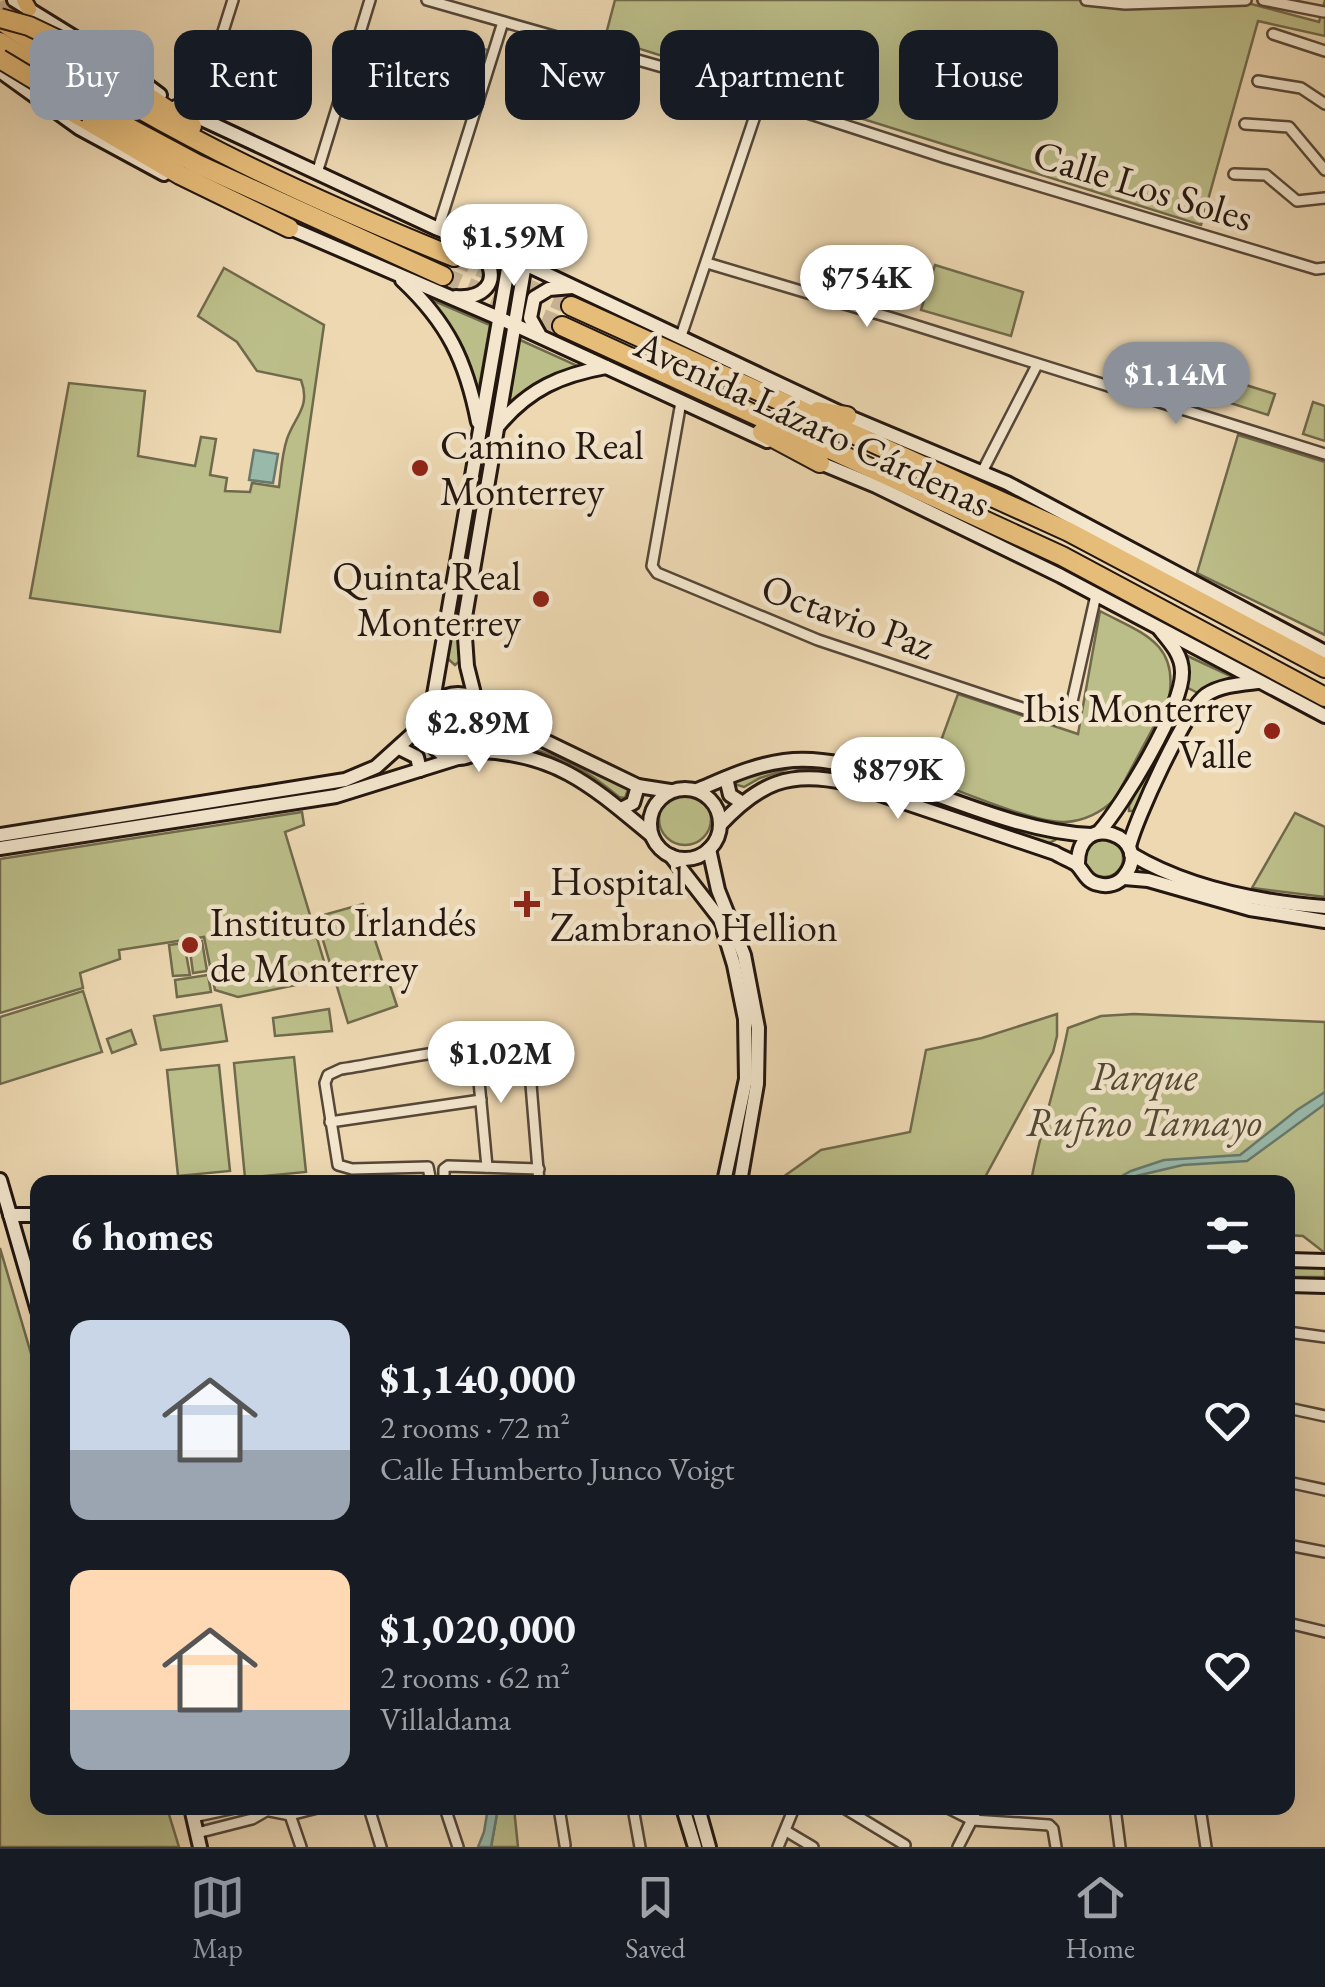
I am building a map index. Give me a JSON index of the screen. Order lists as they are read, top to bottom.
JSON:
{
  "streets": {
    "highway": ["Avenida Lázaro Cárdenas"],
    "street": ["Calle Los Soles", "Octavio Paz"]
  },
  "crossings": [
    ["Avenida Lázaro Cárdenas", "Octavio Paz"]
  ],
  "parks": ["Parque Rufino Tamayo"],
  "places": {
    "other": [
      "Camino Real Monterrey",
      "Quinta Real Monterrey",
      "Ibis Monterrey Valle",
      "Instituto Irlandés de Monterrey"
    ],
    "health": ["Hospital Zambrano Hellion"]
  },
  "page": {
    "chip": [
      "Buy",
      "Rent",
      "Filters",
      "New",
      "Apartment",
      "House"
    ],
    "price": [
      "$1.59M",
      "$754K",
      "$1.14M",
      "$2.89M",
      "$879K",
      "$1.02M"
    ],
    "heading": "6 homes",
    "list": [
      {
        "name": "$1,140,000",
        "note": "2 rooms · 72 m² · Calle Humberto Junco Voigt"
      },
      {
        "name": "$1,020,000",
        "note": "2 rooms · 62 m² · Villaldama"
      }
    ],
    "tabs": ["Map", "Saved", "Home"]
  }
}
